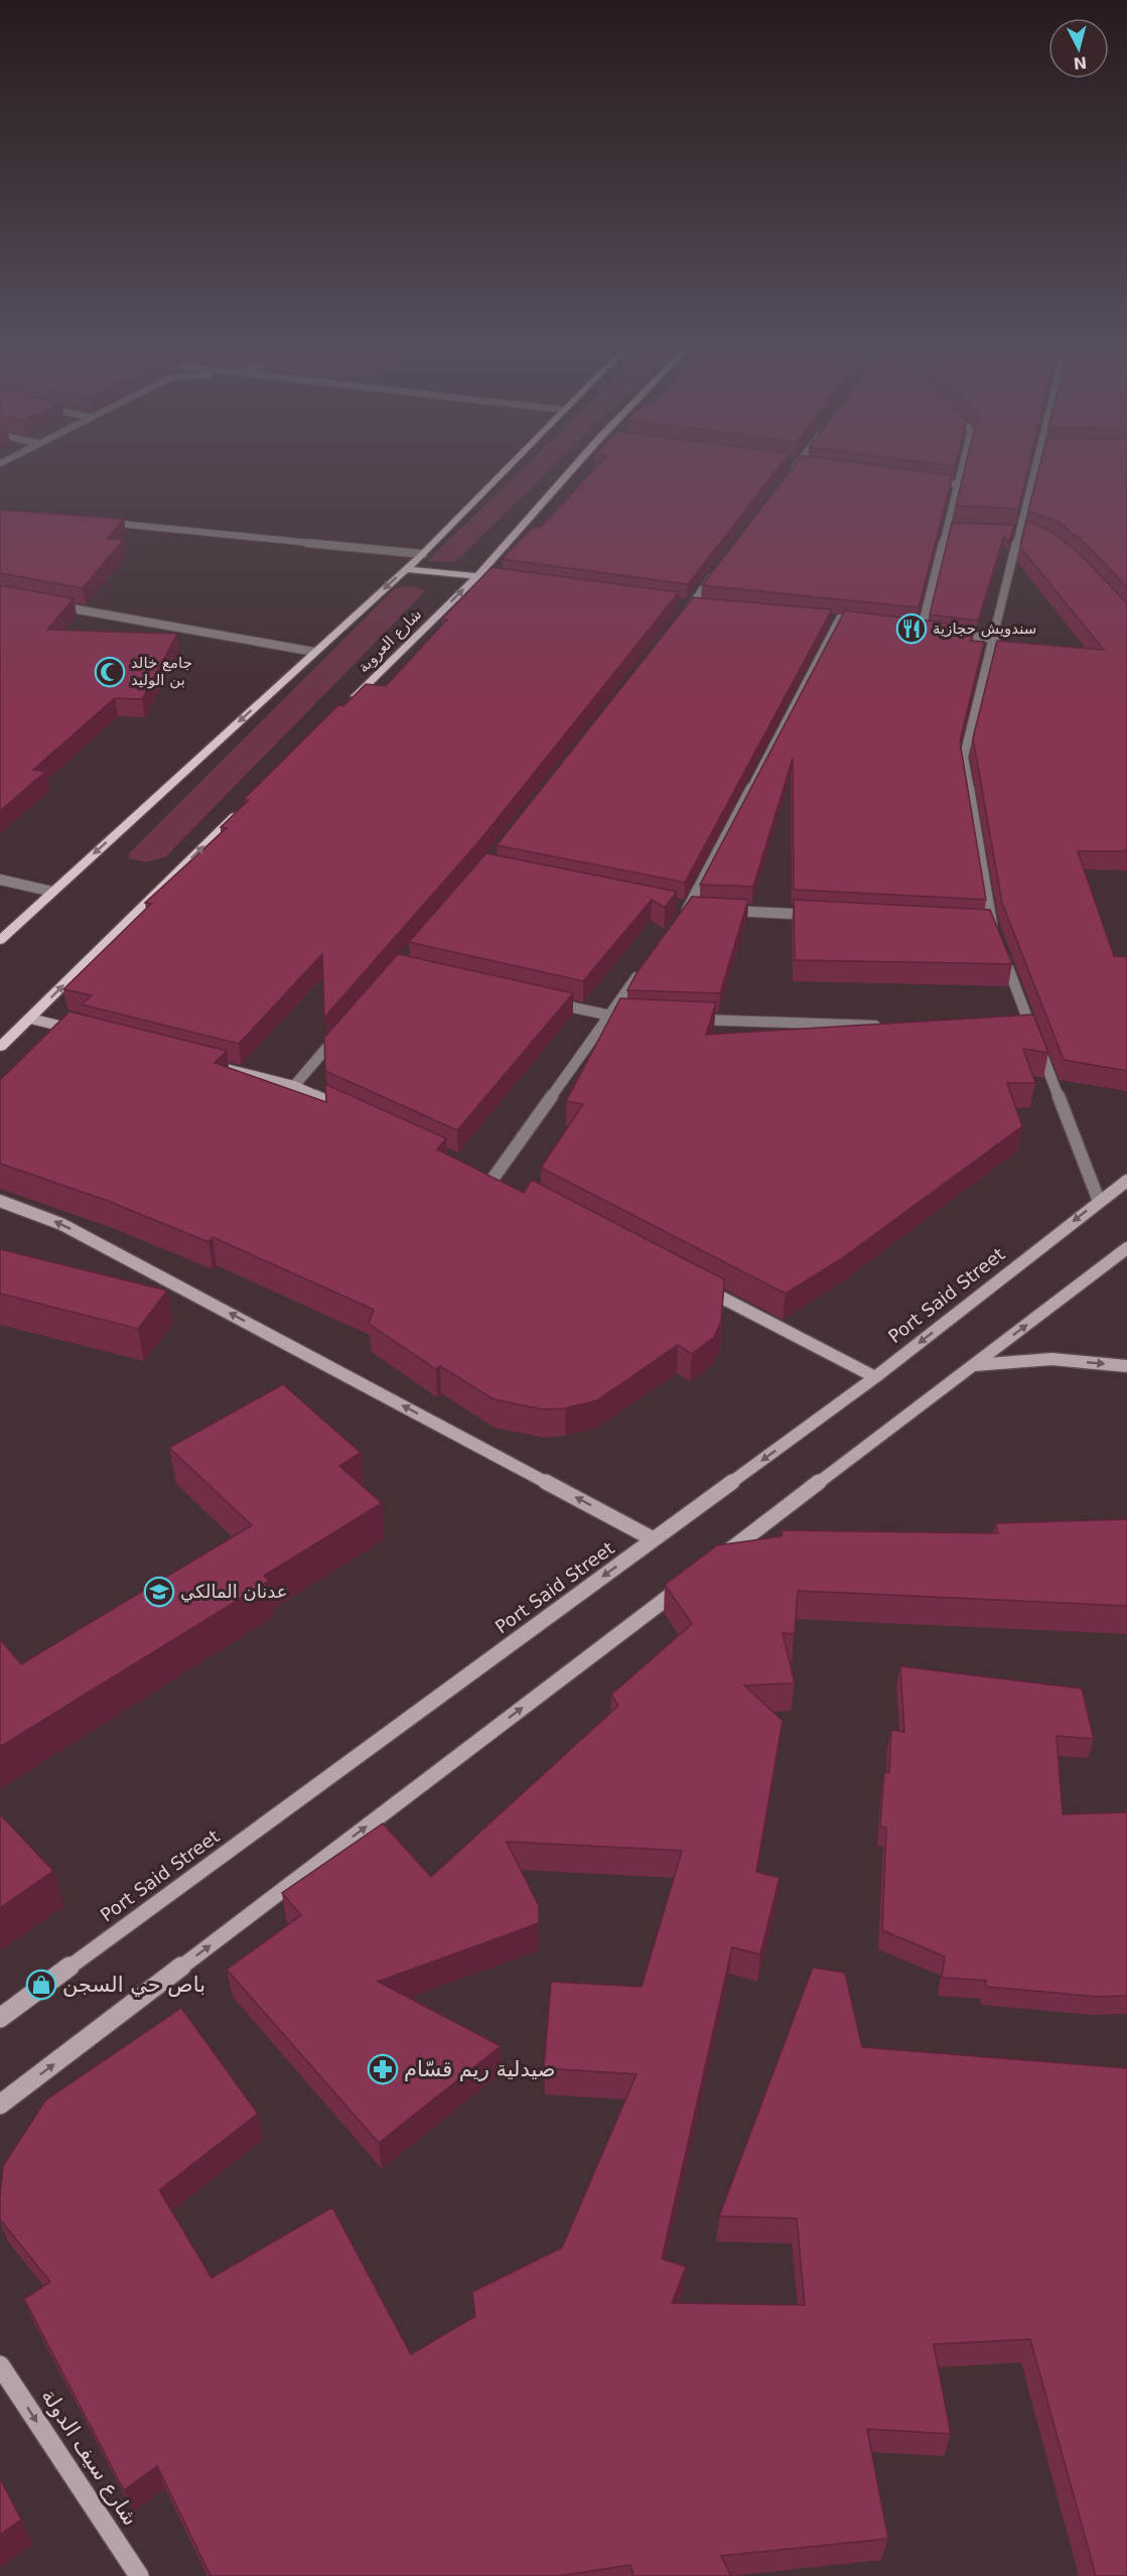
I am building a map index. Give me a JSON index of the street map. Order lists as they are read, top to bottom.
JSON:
{
  "streets": {
    "main road": ["شارع العروبة", "Port Said Street", "شارع سيف الدولة"]
  },
  "one_way": ["شارع سيف الدولة"],
  "places": {
    "restaurant": ["سندويش حجازية"],
    "mosque": ["جامع خالد بن الوليد"],
    "school or university": ["عدنان المالكي"],
    "shop": ["باص حي السجن"],
    "pharmacy": ["صيدلية ريم قسّام"]
  },
  "north": "bottom"
}
